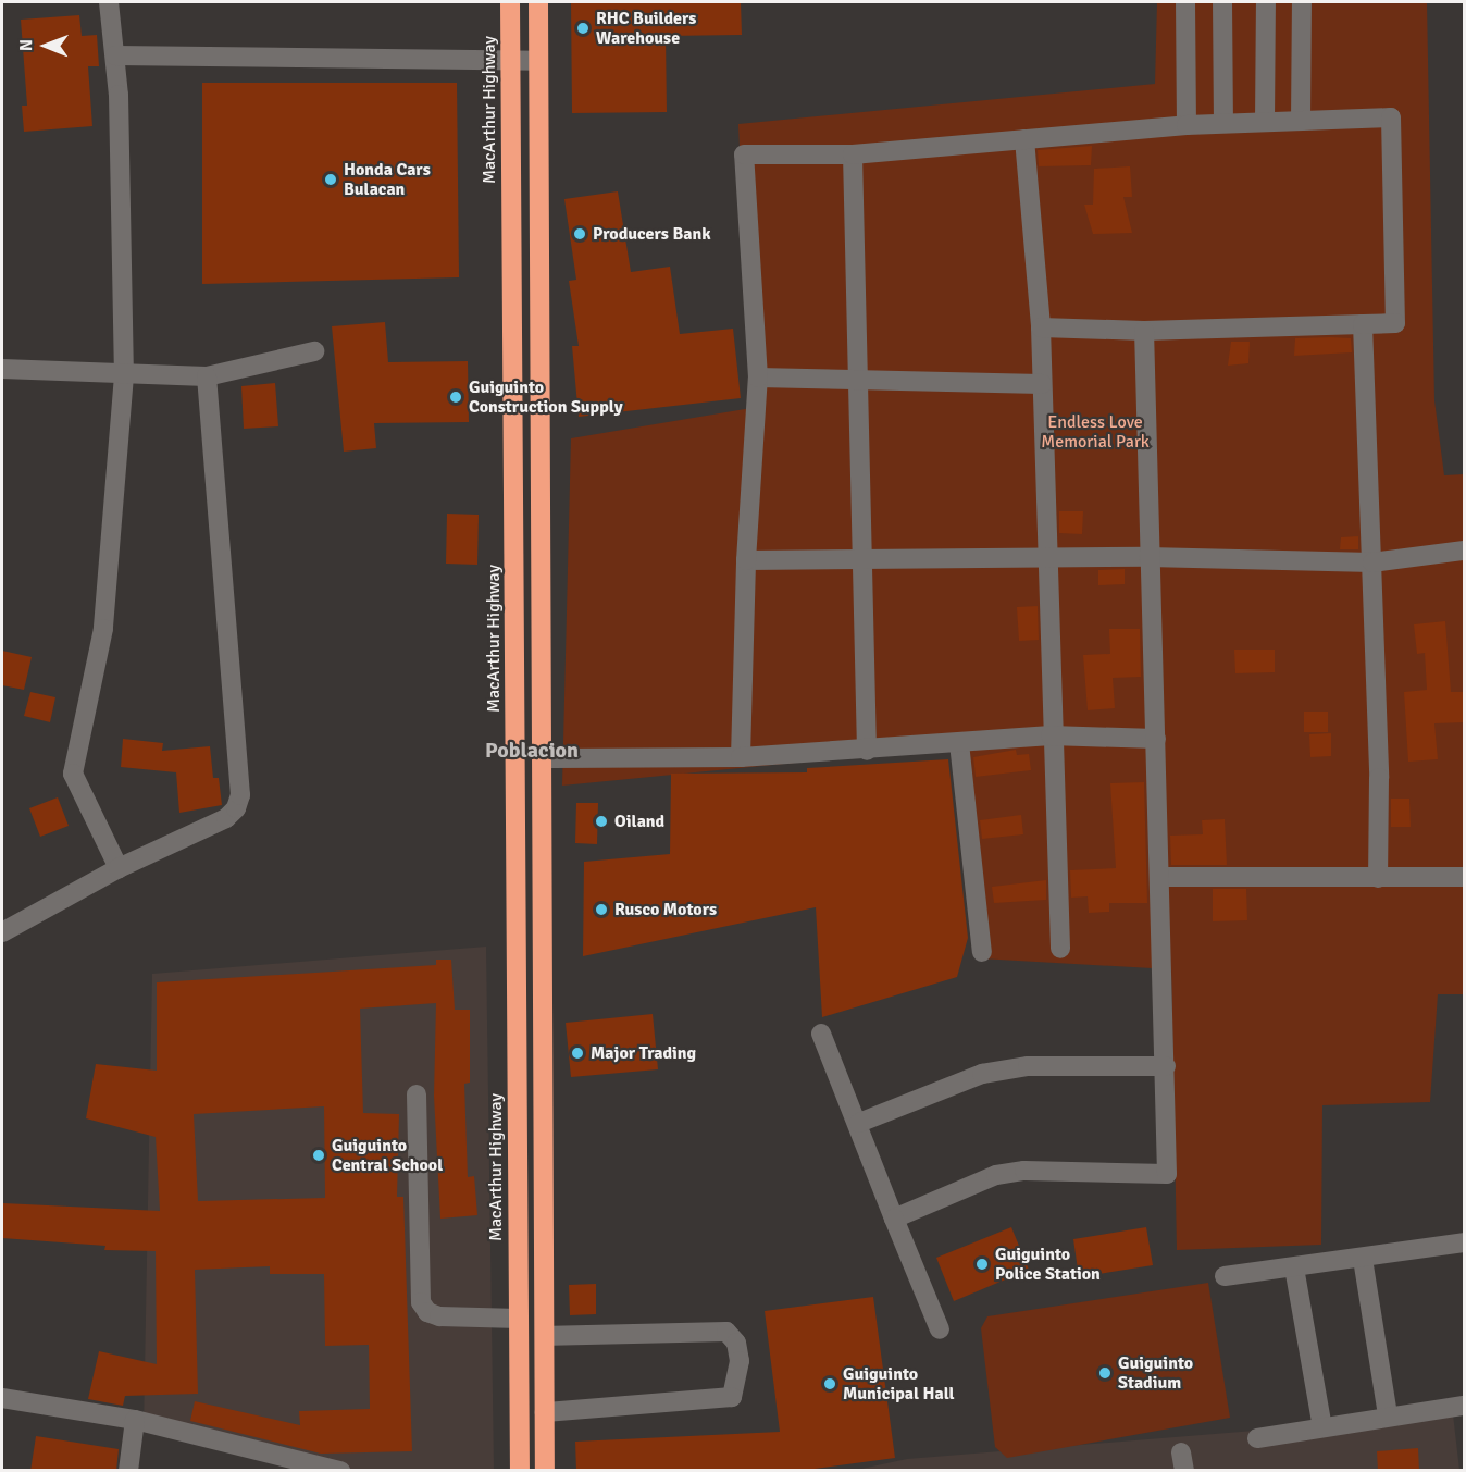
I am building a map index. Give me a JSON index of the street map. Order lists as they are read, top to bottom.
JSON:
{
  "streets": {
    "highway": ["MacArthur Highway"]
  },
  "districts": ["Poblacion"],
  "parks": ["Endless Love Memorial Park"],
  "places": [
    "RHC Builders Warehouse",
    "Honda Cars Bulacan",
    "Producers Bank",
    "Guiguinto Construction Supply",
    "Oiland",
    "Rusco Motors",
    "Major Trading",
    "Guiguinto Central School",
    "Guiguinto Police Station",
    "Guiguinto Stadium",
    "Guiguinto Municipal Hall"
  ],
  "north": "left"
}
